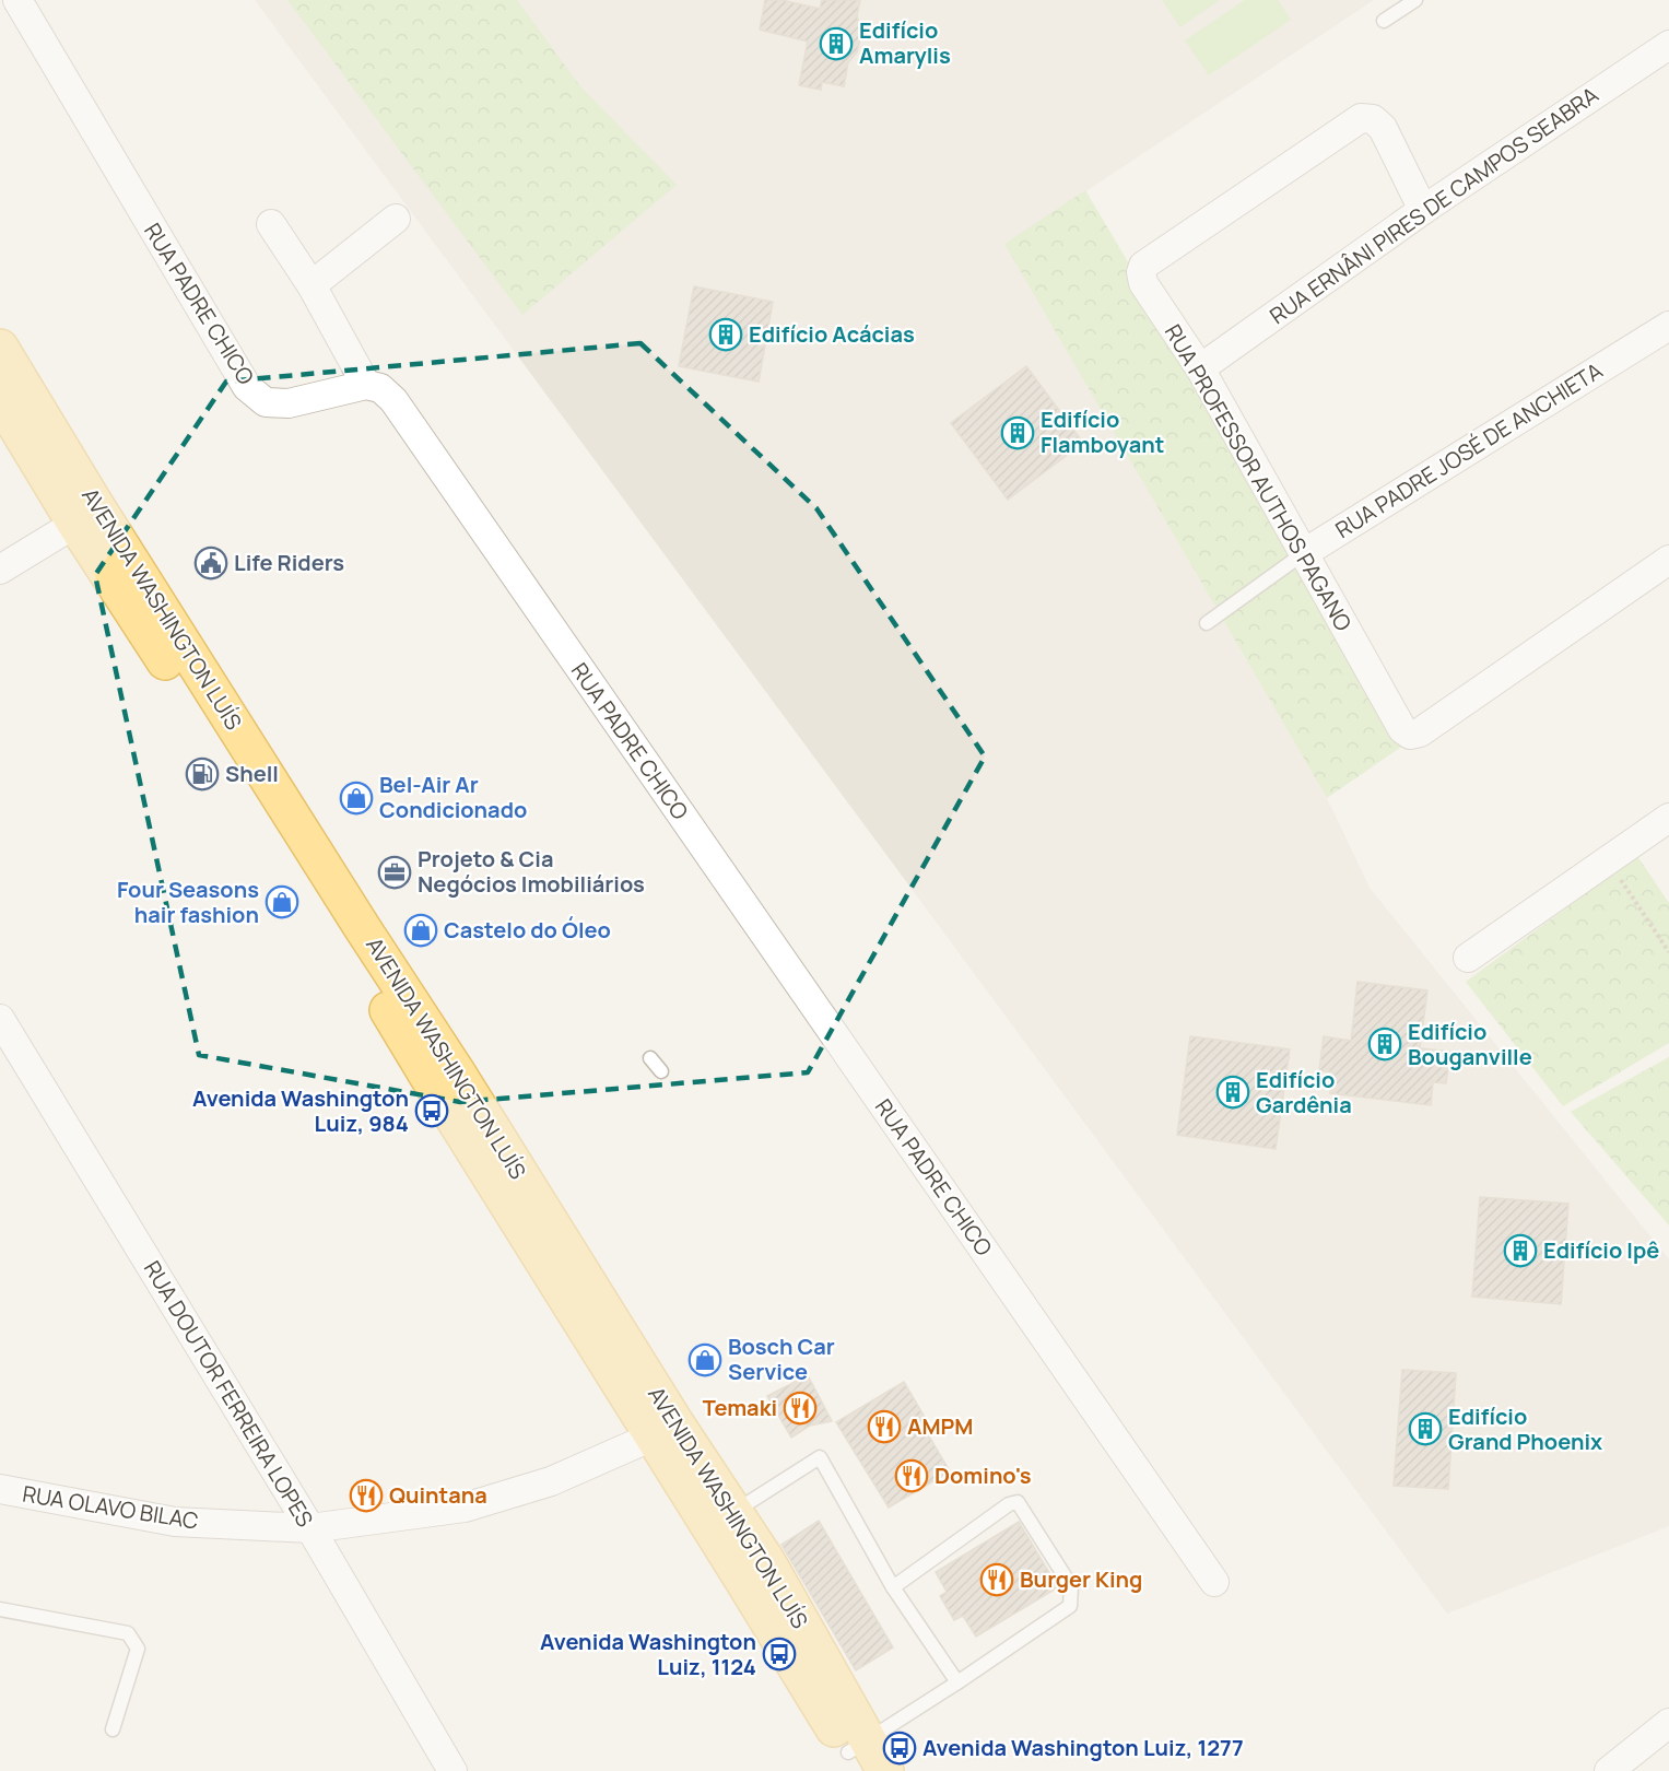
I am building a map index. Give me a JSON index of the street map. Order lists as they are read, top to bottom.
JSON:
{
  "streets": {
    "main road": ["AVENIDA WASHINGTON LUÍS"],
    "street": [
      "RUA ERNÂNI PIRES DE CAMPOS SEABRA",
      "RUA PADRE CHICO",
      "RUA PADRE JOSÉ DE ANCHIETA",
      "RUA PROFESSOR AUTHOS PAGANO",
      "RUA DOUTOR FERREIRA LOPES",
      "RUA OLAVO BILAC"
    ]
  },
  "crossings": [
    ["RUA ERNÂNI PIRES DE CAMPOS SEABRA", "RUA PROFESSOR AUTHOS PAGANO"],
    ["RUA PADRE JOSÉ DE ANCHIETA", "RUA PROFESSOR AUTHOS PAGANO"],
    ["AVENIDA WASHINGTON LUÍS", "RUA OLAVO BILAC"],
    ["RUA DOUTOR FERREIRA LOPES", "RUA OLAVO BILAC"]
  ],
  "places": {
    "building": [
      "Edifício Amarylis",
      "Edifício Acácias",
      "Edifício Flamboyant",
      "Edifício Bouganville",
      "Edifício Gardênia",
      "Edifício Ipê",
      "Edifício Grand Phoenix"
    ],
    "public building": ["Life Riders"],
    "fuel station": ["Shell"],
    "shop": [
      "Bel-Air Ar Condicionado",
      "Four Seasons hair fashion",
      "Castelo do Óleo",
      "Bosch Car Service"
    ],
    "office": ["Projeto & Cia Negócios Imobiliários"],
    "bus stop": ["Avenida Washington Luiz, 984", "Avenida Washington Luiz, 1124", "Avenida Washington Luiz, 1277"],
    "restaurant": [
      "Temaki",
      "AMPM",
      "Domino's",
      "Quintana",
      "Burger King"
    ]
  }
}
